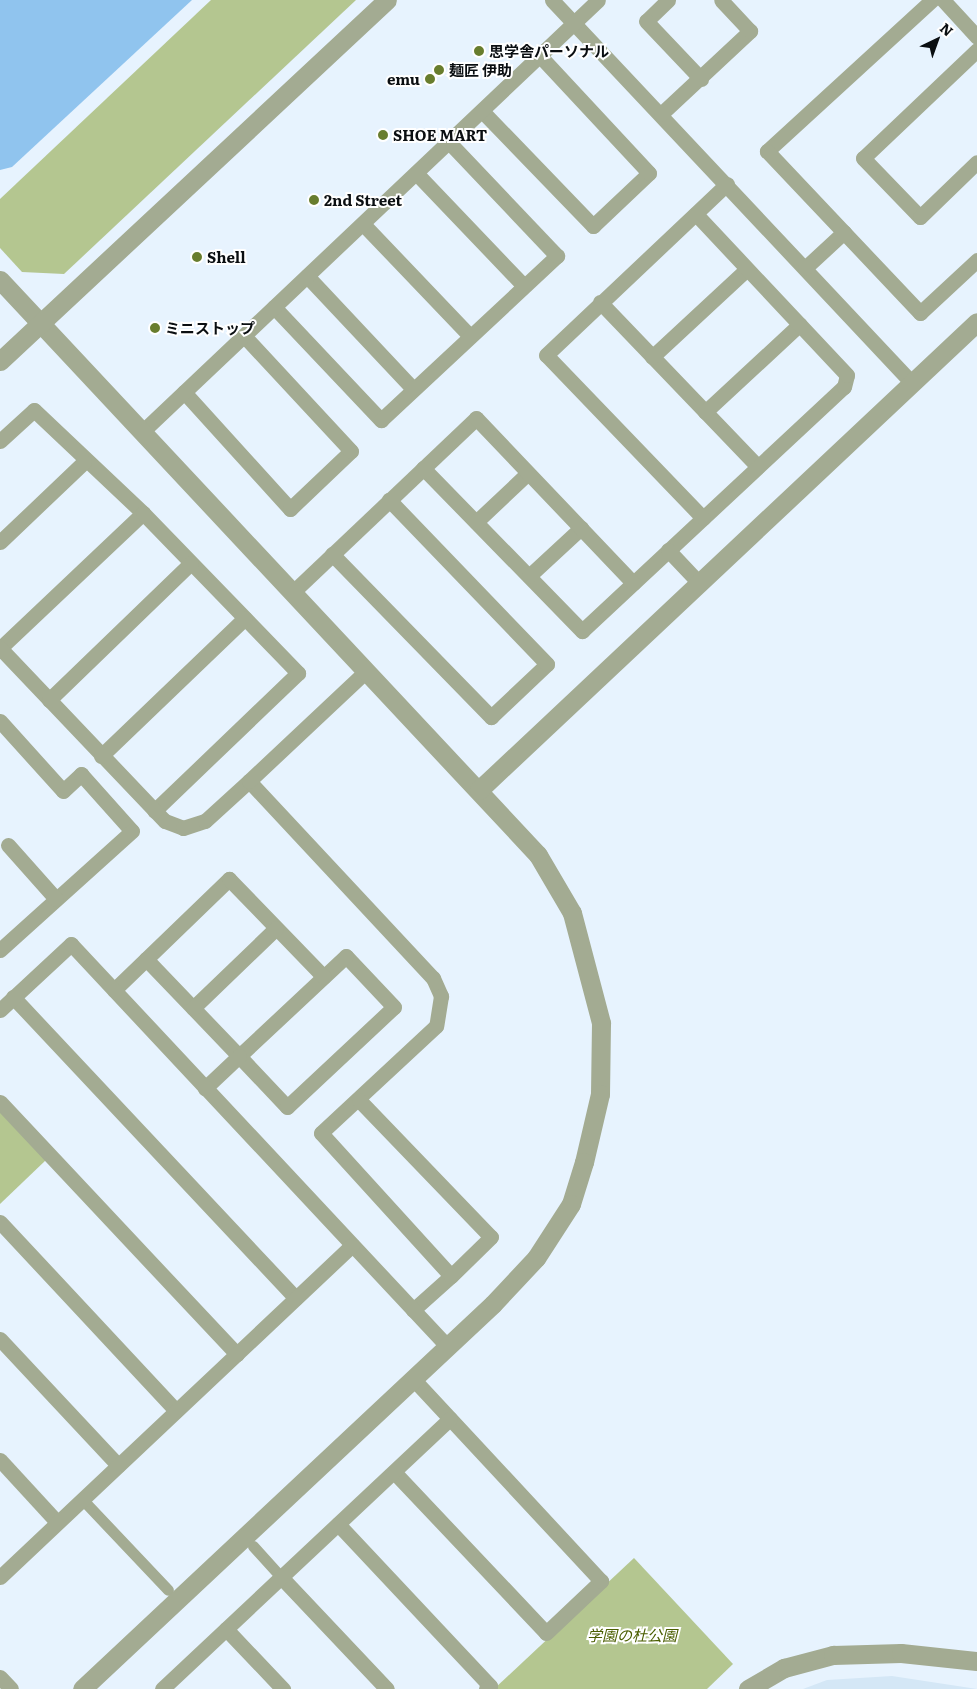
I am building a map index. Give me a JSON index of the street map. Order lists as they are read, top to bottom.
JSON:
{
  "parks": ["学園の杜公園"],
  "places": [
    "思学舎パーソナル",
    "麺匠 伊助",
    "emu",
    "SHOE MART",
    "2nd Street",
    "Shell",
    "ミニストップ"
  ],
  "north": "top right"
}
